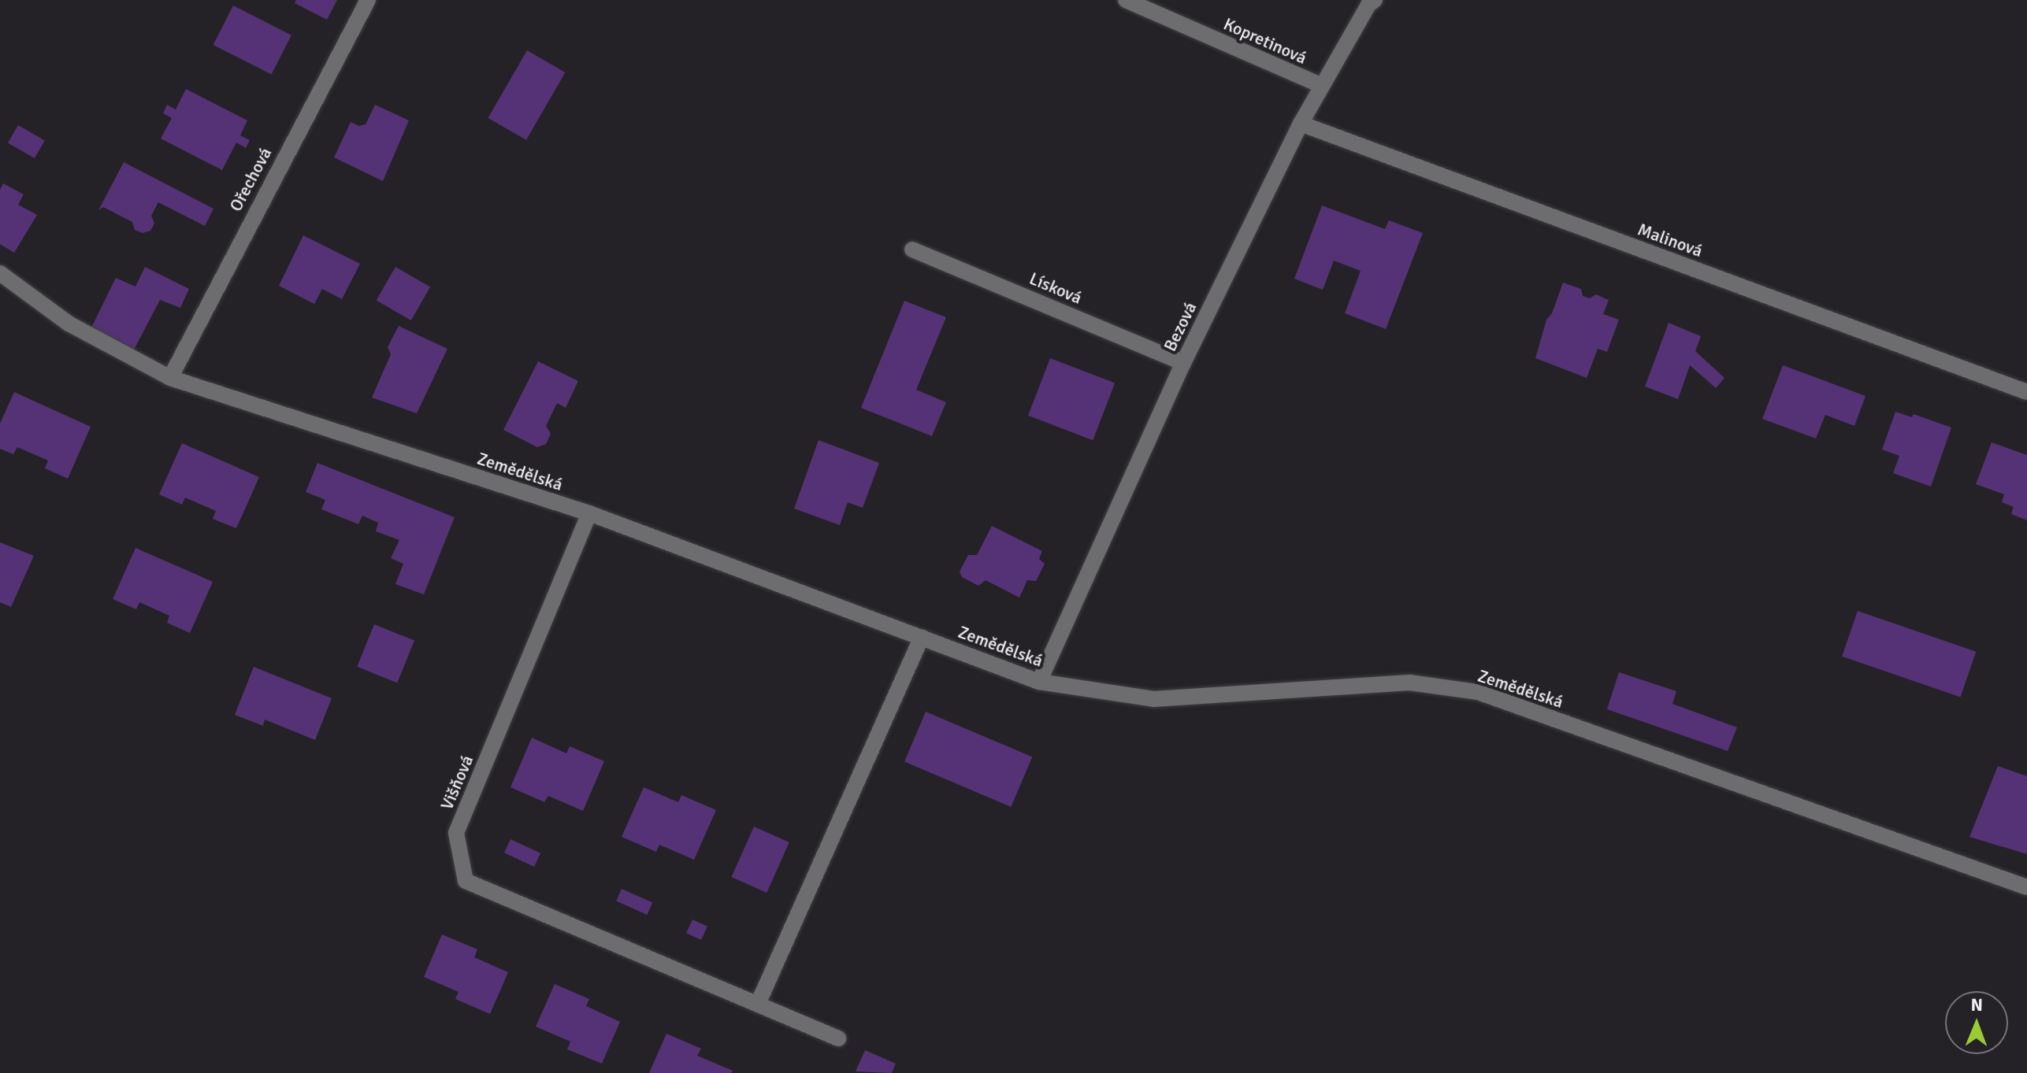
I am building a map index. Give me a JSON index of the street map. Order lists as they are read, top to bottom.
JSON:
{
  "streets": {
    "street": [
      "Kopretinová",
      "Ořechová",
      "Malinová",
      "Lísková",
      "Bezová",
      "Zemědělská",
      "Višňová"
    ]
  },
  "crossings": [
    ["Kopretinová", "Bezová"],
    ["Ořechová", "Zemědělská"],
    ["Malinová", "Bezová"],
    ["Lísková", "Bezová"],
    ["Bezová", "Zemědělská"],
    ["Zemědělská", "Višňová"]
  ],
  "north": "top"
}
